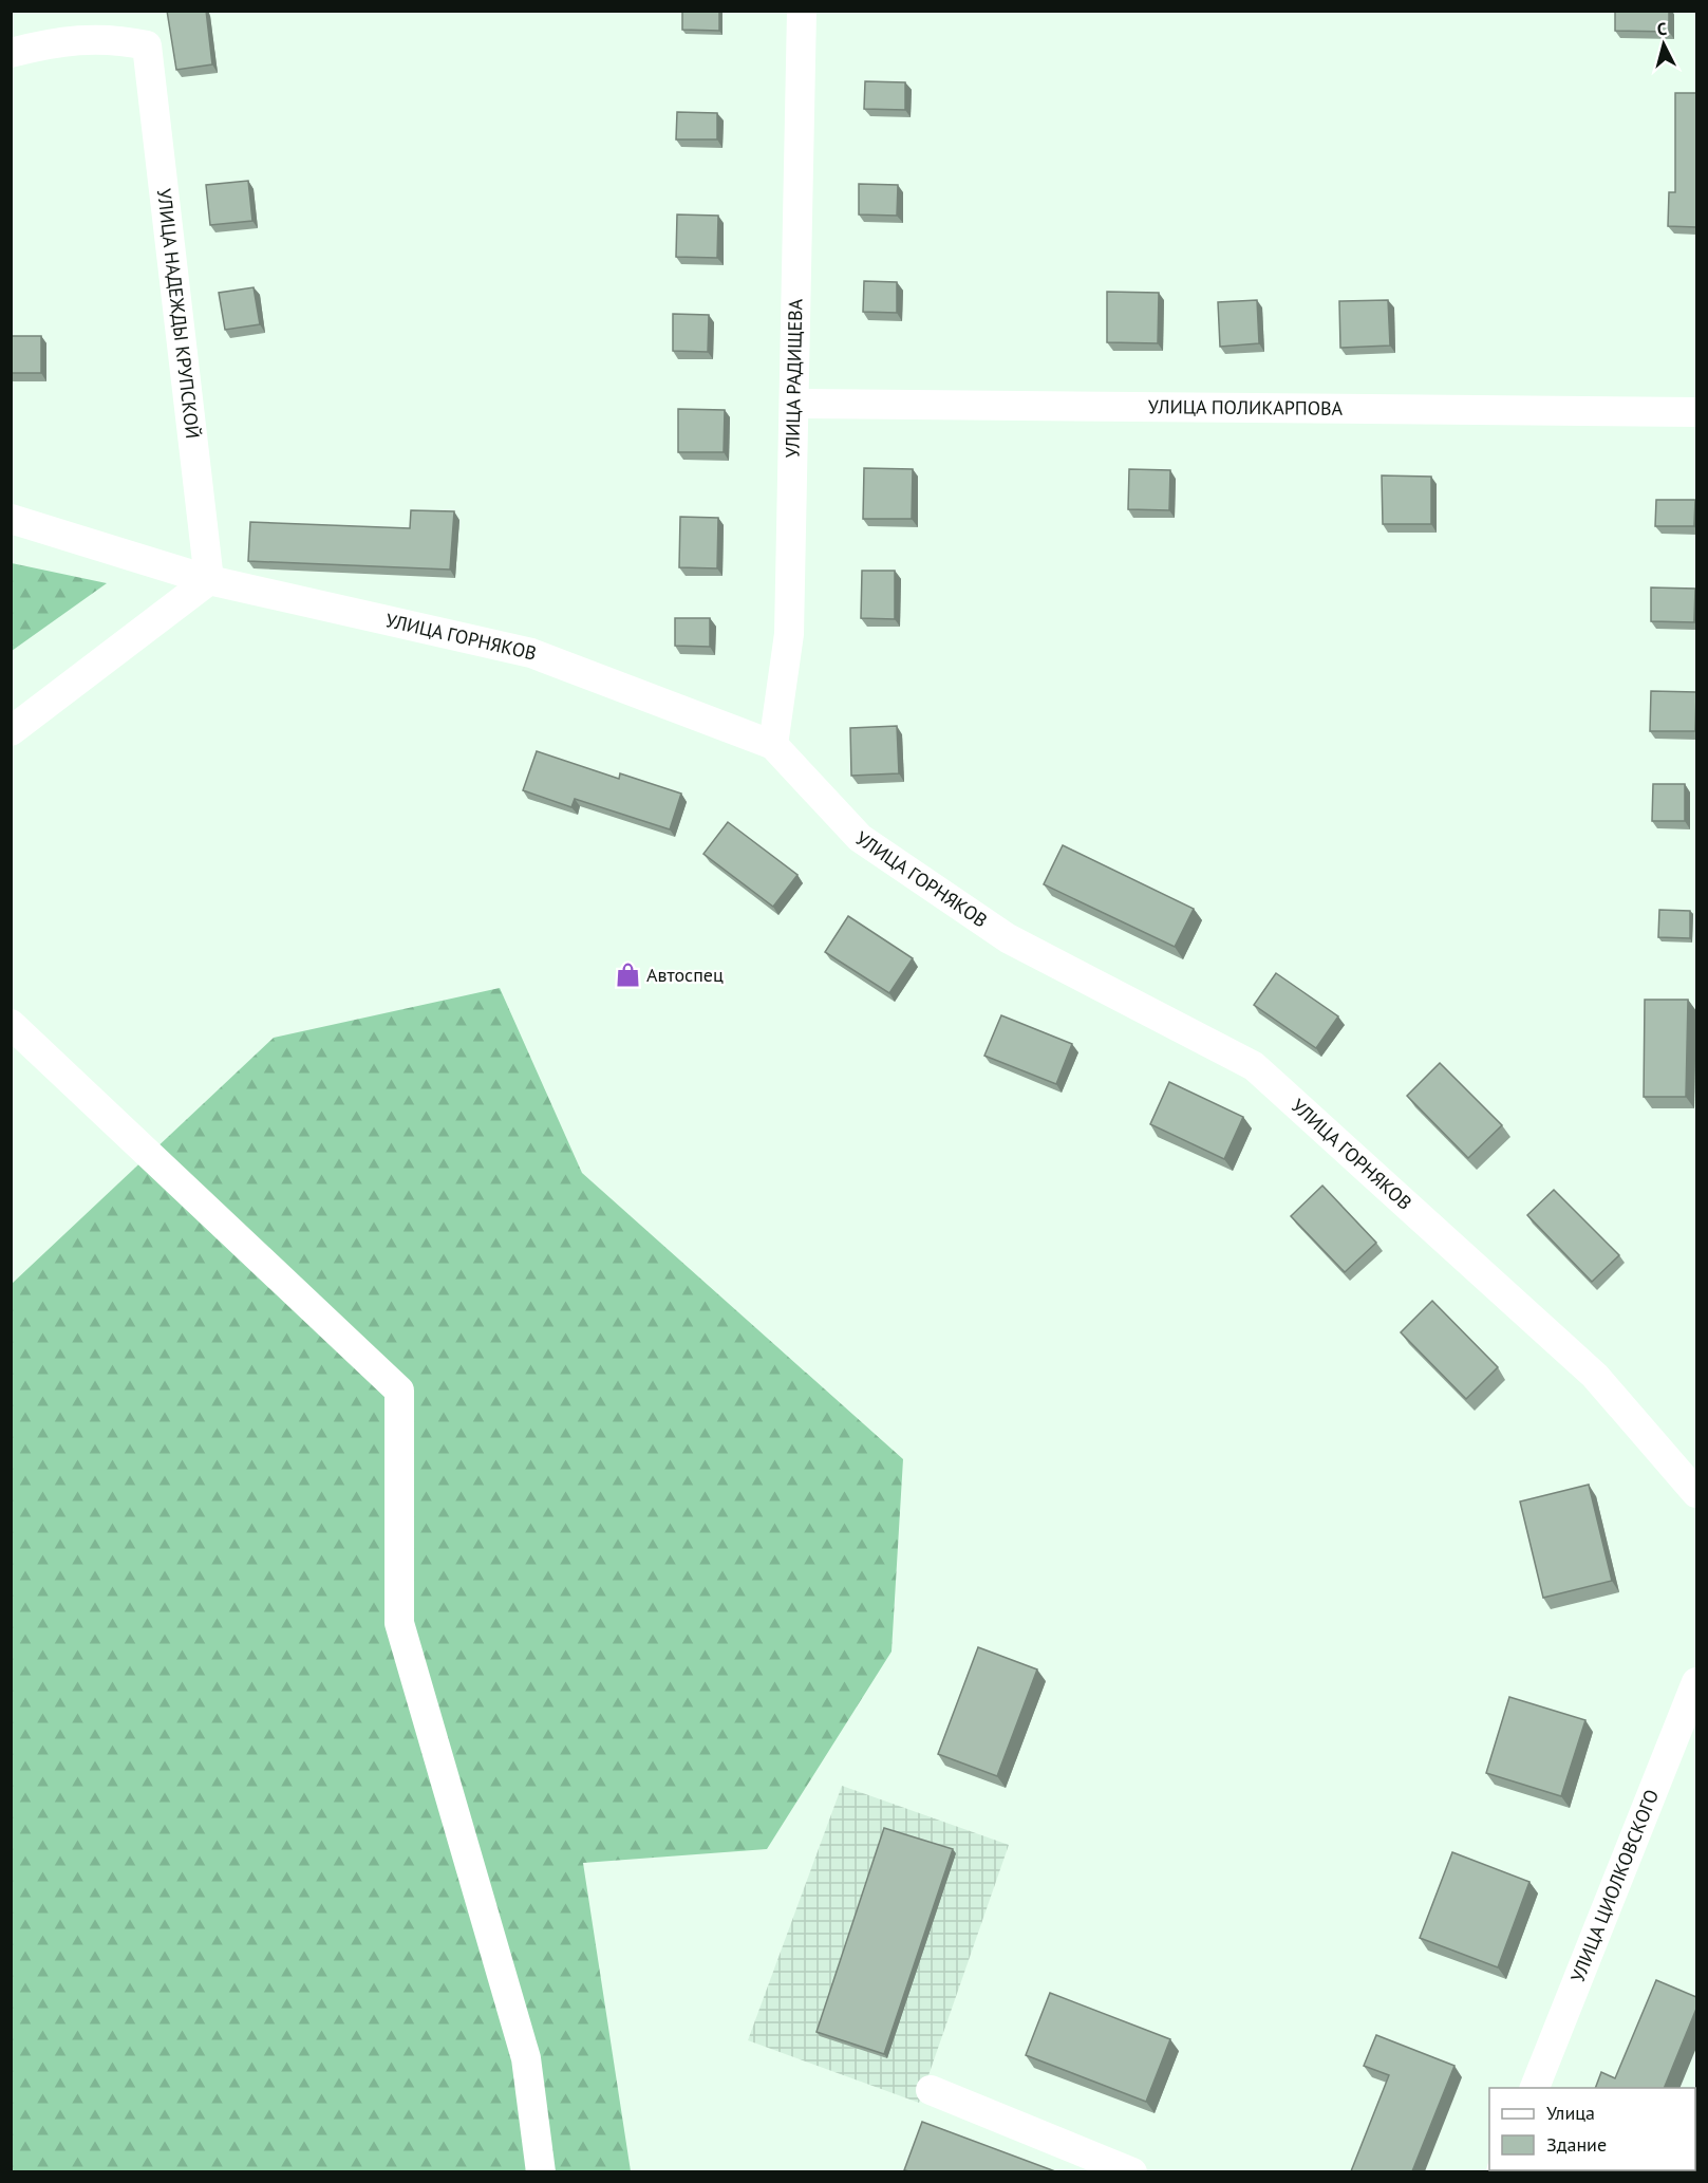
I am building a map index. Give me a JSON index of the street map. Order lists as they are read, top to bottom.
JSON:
{
  "streets": {
    "street": [
      "УЛИЦА НАДЕЖДЫ КРУПСКОЙ",
      "УЛИЦА РАДИЩЕВА",
      "УЛИЦА ПОЛИКАРПОВА",
      "УЛИЦА ГОРНЯКОВ",
      "УЛИЦА ЦИОЛКОВСКОГО"
    ]
  },
  "crossings": [
    ["УЛИЦА НАДЕЖДЫ КРУПСКОЙ", "УЛИЦА ГОРНЯКОВ"],
    ["УЛИЦА РАДИЩЕВА", "УЛИЦА ПОЛИКАРПОВА"],
    ["УЛИЦА РАДИЩЕВА", "УЛИЦА ГОРНЯКОВ"]
  ],
  "places": {
    "shop": ["Автоспец"]
  },
  "legend": ["Улица", "Здание"],
  "north": "top"
}
